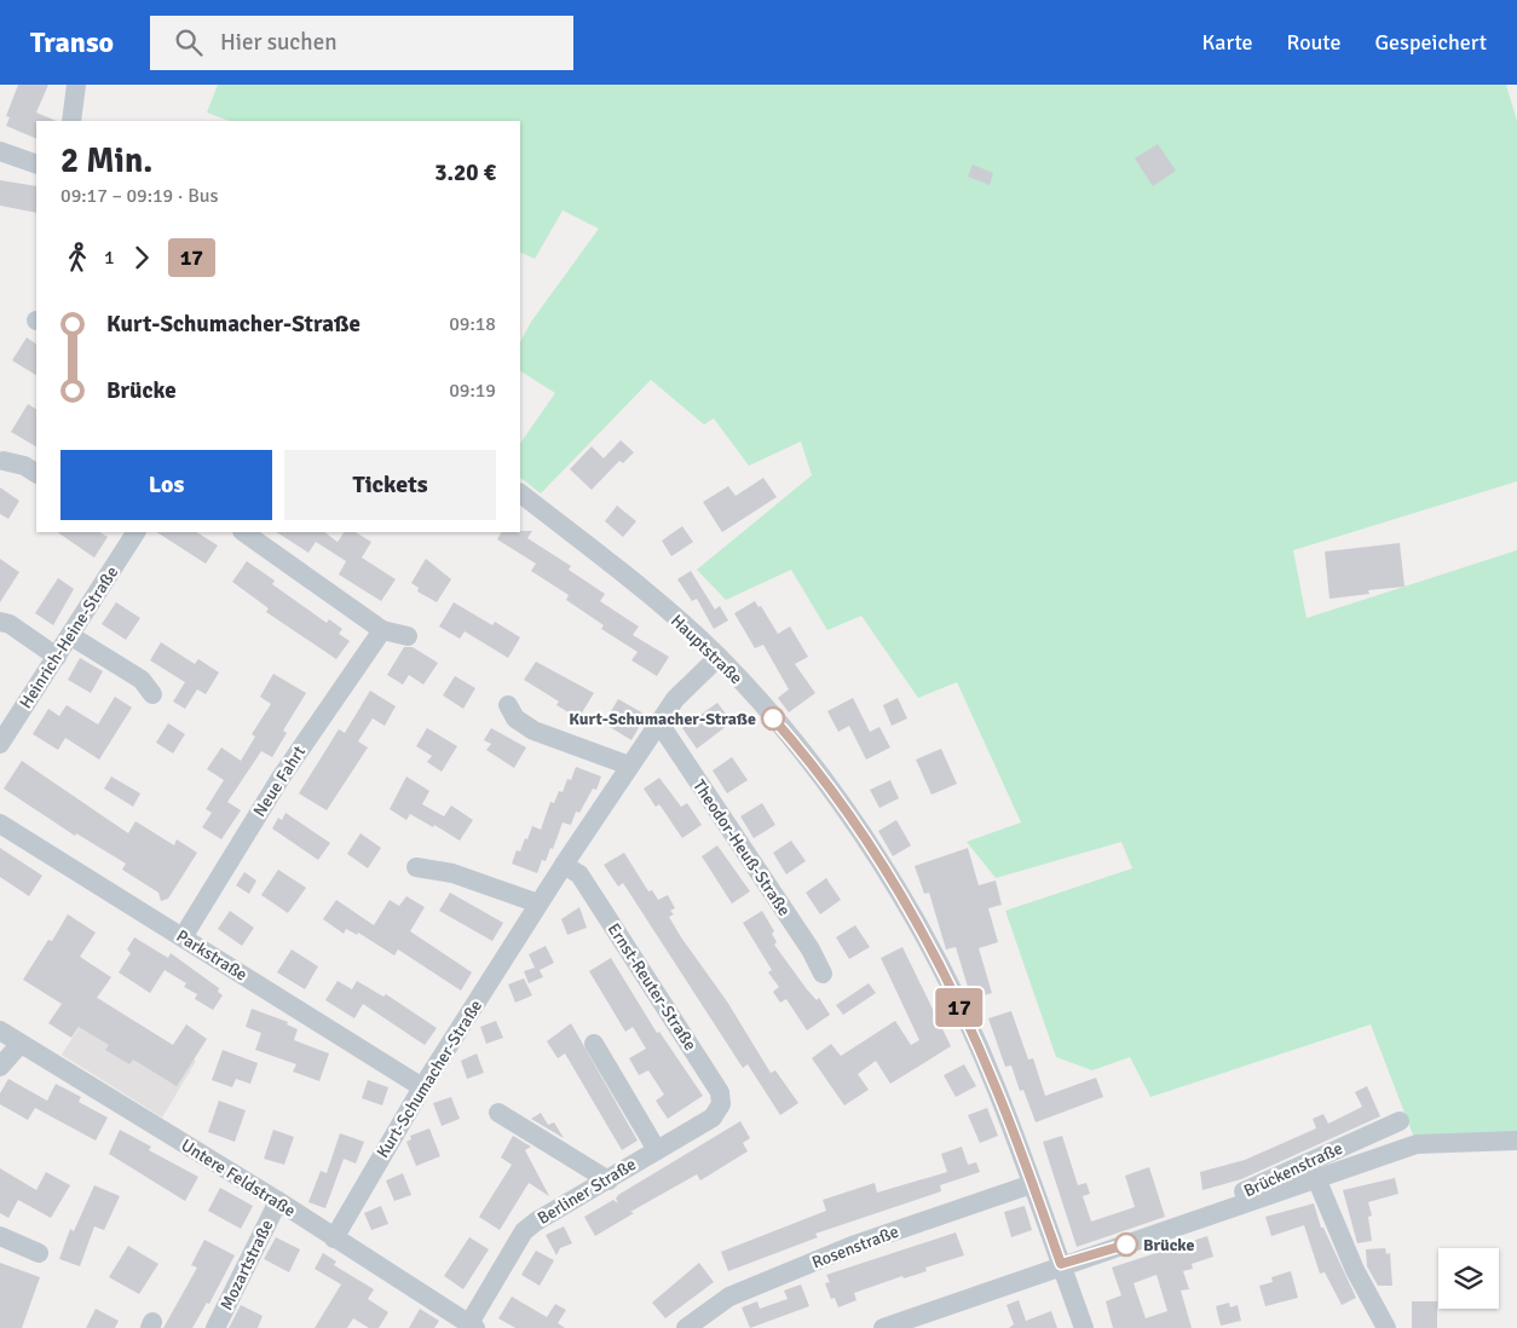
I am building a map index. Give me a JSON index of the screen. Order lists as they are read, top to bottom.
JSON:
{
  "streets": {
    "street": [
      "Heinrich-Heine-Straße",
      "Hauptstraße",
      "Neue Fahrt",
      "Theodor-Heuß-Straße",
      "Parkstraße",
      "Ernst-Reuter-Straße",
      "Kurt-Schumacher-Straße",
      "Brückenstraße",
      "Untere Feldstraße",
      "Berliner Straße",
      "Rosenstraße",
      "Mozartstraße"
    ]
  },
  "crossings": [
    ["Hauptstraße", "Kurt-Schumacher-Straße"],
    ["Hauptstraße", "Brückenstraße"],
    ["Hauptstraße", "Rosenstraße"],
    ["Neue Fahrt", "Parkstraße"],
    ["Theodor-Heuß-Straße", "Kurt-Schumacher-Straße"],
    ["Parkstraße", "Kurt-Schumacher-Straße"],
    ["Ernst-Reuter-Straße", "Kurt-Schumacher-Straße"],
    ["Ernst-Reuter-Straße", "Berliner Straße"],
    ["Kurt-Schumacher-Straße", "Untere Feldstraße"],
    ["Untere Feldstraße", "Berliner Straße"],
    ["Untere Feldstraße", "Mozartstraße"]
  ],
  "places": ["Kurt-Schumacher-Straße", "Brücke"],
  "lines": ["bus line 17"],
  "page": {
    "header": "Transo",
    "search": "Hier suchen",
    "nav": ["Karte", "Route", "Gespeichert"],
    "on_map": "17",
    "heading": ["2 Min.", "09:17 – 09:19 · Bus", "3.20 €"],
    "legs": ["1", "17"],
    "list": [
      {
        "name": "Kurt-Schumacher-Straße",
        "value": "09:18"
      },
      {
        "name": "Brücke",
        "value": "09:19"
      }
    ],
    "buttons": ["Los", "Tickets"]
  }
}
